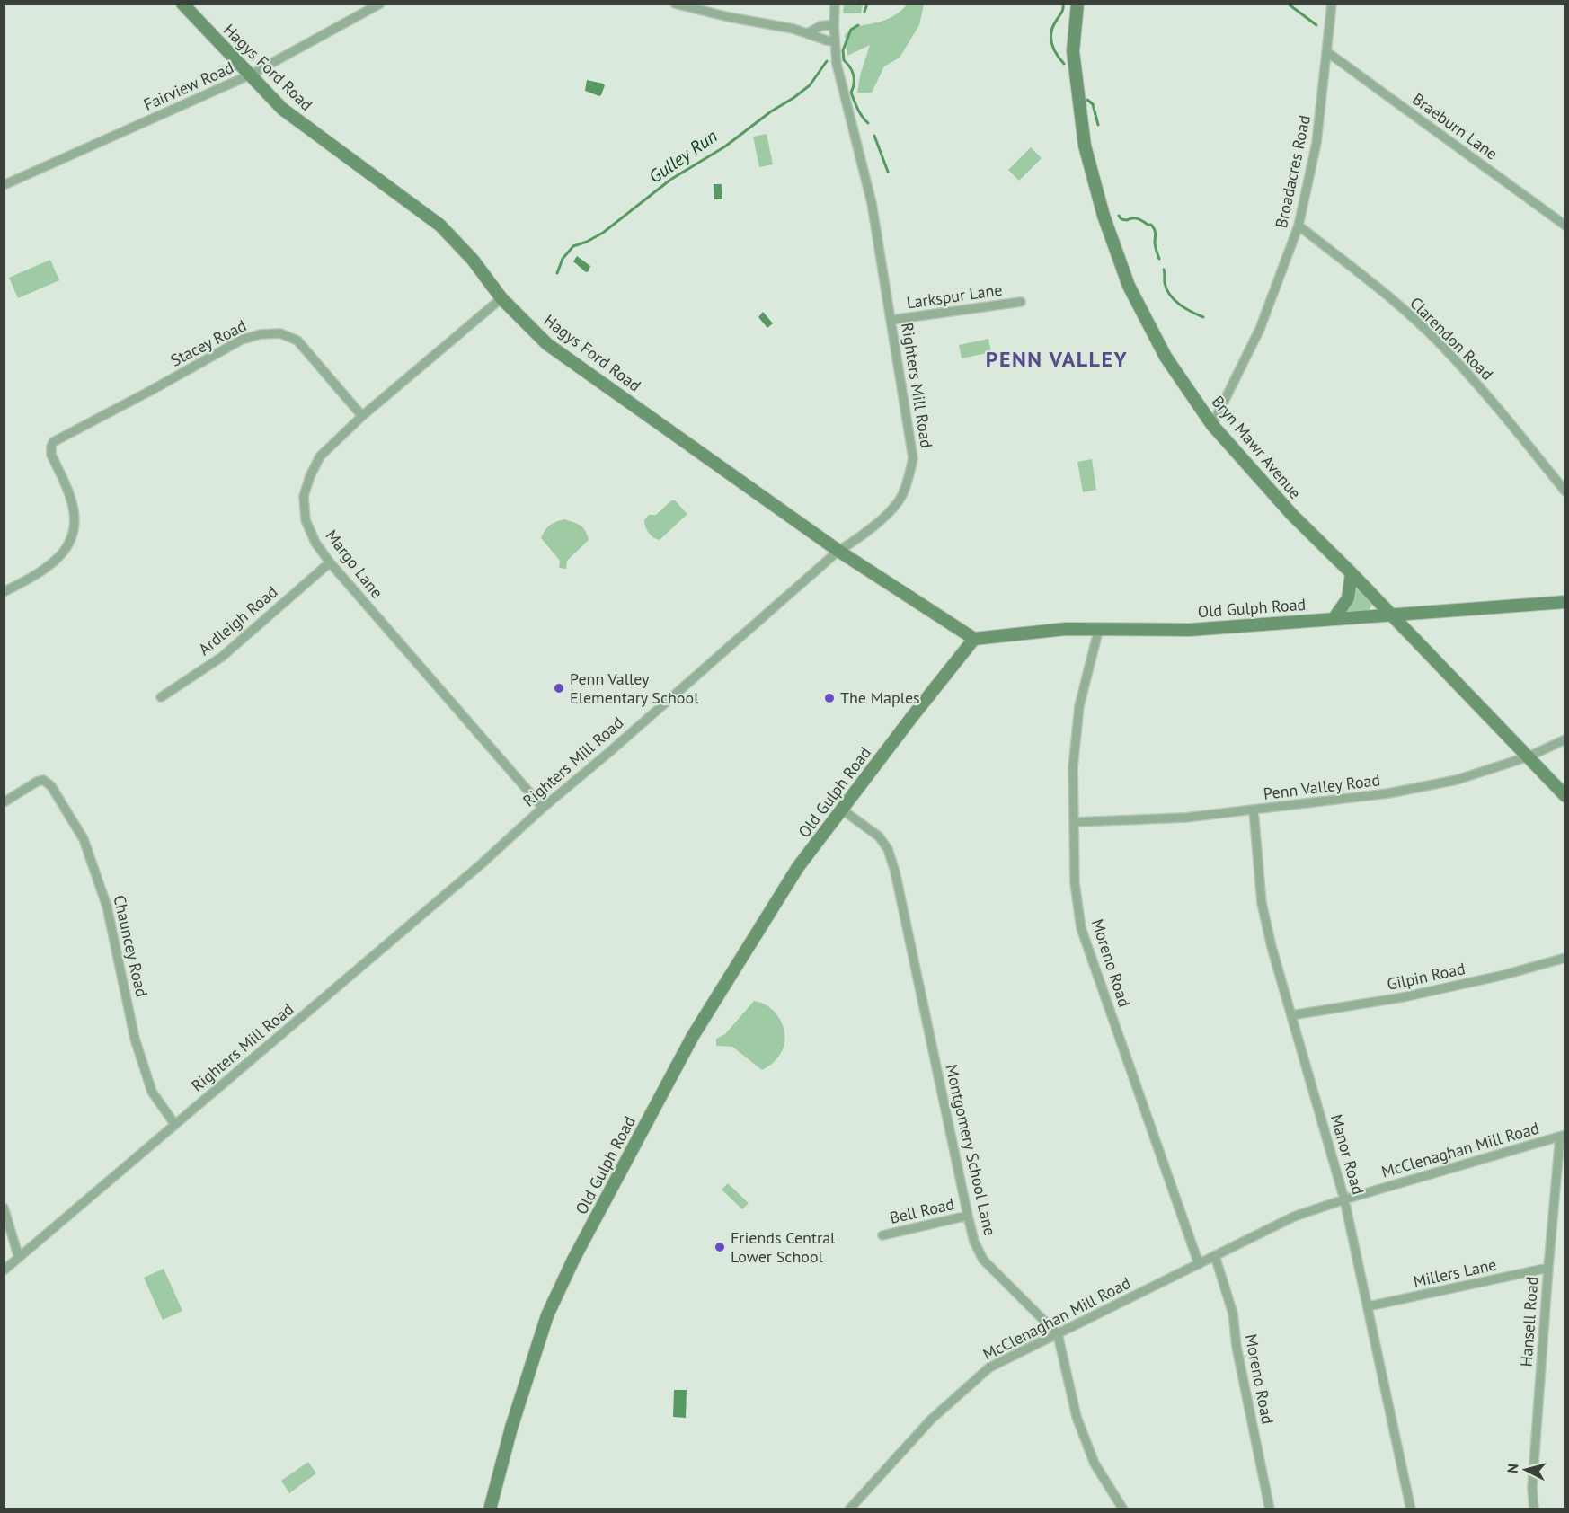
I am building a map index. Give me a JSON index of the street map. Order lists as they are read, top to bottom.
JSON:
{
  "streets": {
    "street": [
      "Hagys Ford Road",
      "Fairview Road",
      "Braeburn Lane",
      "Broadacres Road",
      "Larkspur Lane",
      "Clarendon Road",
      "Stacey Road",
      "Righters Mill Road",
      "Bryn Mawr Avenue",
      "Margo Lane",
      "Old Gulph Road",
      "Ardleigh Road",
      "Penn Valley Road",
      "Chauncey Road",
      "Moreno Road",
      "Gilpin Road",
      "Montgomery School Lane",
      "McClenaghan Mill Road",
      "Manor Road",
      "Bell Road",
      "Millers Lane",
      "Hansell Road"
    ]
  },
  "crossings": [
    ["Hagys Ford Road", "Fairview Road"],
    ["Hagys Ford Road", "Righters Mill Road"],
    ["Hagys Ford Road", "Margo Lane"],
    ["Hagys Ford Road", "Old Gulph Road"],
    ["Braeburn Lane", "Broadacres Road"],
    ["Broadacres Road", "Clarendon Road"],
    ["Broadacres Road", "Bryn Mawr Avenue"],
    ["Larkspur Lane", "Righters Mill Road"],
    ["Stacey Road", "Margo Lane"],
    ["Righters Mill Road", "Margo Lane"],
    ["Righters Mill Road", "Chauncey Road"],
    ["Bryn Mawr Avenue", "Old Gulph Road"],
    ["Bryn Mawr Avenue", "Penn Valley Road"],
    ["Margo Lane", "Ardleigh Road"],
    ["Old Gulph Road", "Moreno Road"],
    ["Old Gulph Road", "Montgomery School Lane"],
    ["Penn Valley Road", "Moreno Road"],
    ["Penn Valley Road", "Manor Road"],
    ["Moreno Road", "McClenaghan Mill Road"],
    ["Gilpin Road", "Manor Road"],
    ["Montgomery School Lane", "McClenaghan Mill Road"],
    ["Montgomery School Lane", "Bell Road"],
    ["McClenaghan Mill Road", "Manor Road"],
    ["McClenaghan Mill Road", "Hansell Road"],
    ["Manor Road", "Millers Lane"],
    ["Millers Lane", "Hansell Road"]
  ],
  "districts": ["PENN VALLEY"],
  "water": ["Gulley Run"],
  "places": ["Penn Valley Elementary School", "The Maples", "Friends Central Lower School"],
  "north": "left"
}
